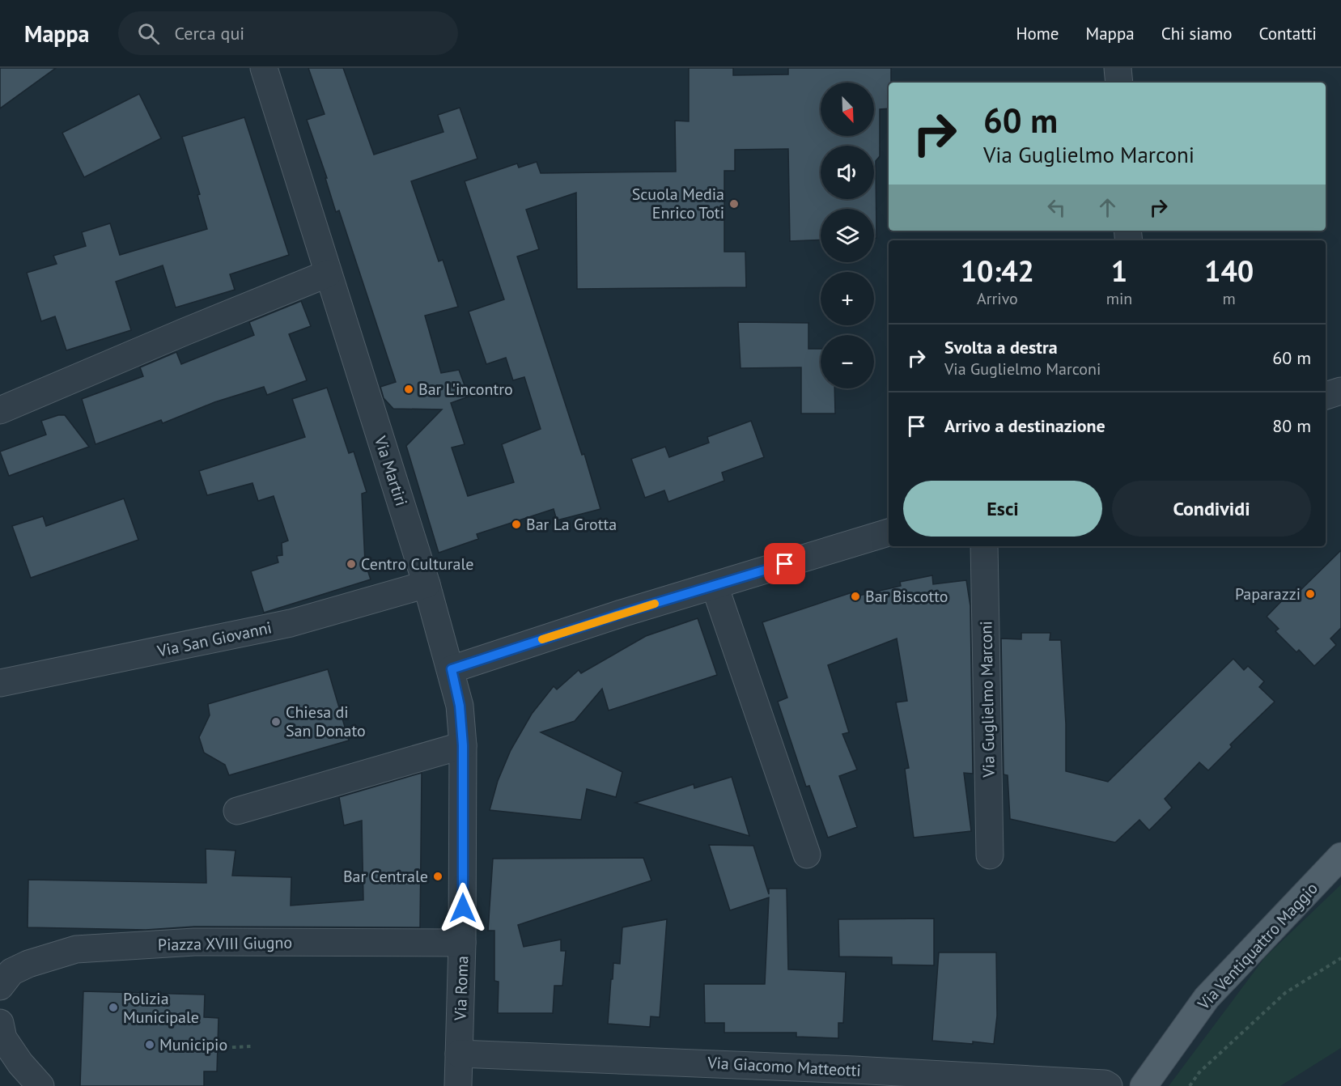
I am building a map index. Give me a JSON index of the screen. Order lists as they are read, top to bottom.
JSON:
{
  "streets": {
    "main road": ["Via Ventiquattro Maggio"],
    "street": [
      "Via Martiri",
      "Via San Giovanni",
      "Via Guglielmo Marconi",
      "Piazza XVIII Giugno",
      "Via Roma",
      "Via Giacomo Matteotti"
    ]
  },
  "crossings": [
    ["Via Martiri", "Via San Giovanni"],
    ["Via Martiri", "Via Roma"],
    ["Piazza XVIII Giugno", "Via Roma"],
    ["Via Roma", "Via Giacomo Matteotti"]
  ],
  "places": [
    "Scuola Media Enrico Toti",
    "Bar L'incontro",
    "Bar La Grotta",
    "Centro Culturale",
    "Paparazzi",
    "Bar Biscotto",
    "Chiesa di San Donato",
    "Bar Centrale",
    "Polizia Municipale",
    "Municipio"
  ],
  "north": "bottom right",
  "page": {
    "header": "Mappa",
    "search": "Cerca qui",
    "nav": [
      "Home",
      "Mappa",
      "Chi siamo",
      "Contatti"
    ],
    "map_buttons": ["+", "−"],
    "turn": ["60 m", "Via Guglielmo Marconi"],
    "eta": [
      "10:42",
      "Arrivo",
      "1",
      "min",
      "140",
      "m"
    ],
    "list": [
      {
        "name": "Svolta a destra",
        "note": "Via Guglielmo Marconi",
        "value": "60 m"
      },
      {
        "name": "Arrivo a destinazione",
        "value": "80 m"
      }
    ],
    "buttons": ["Esci", "Condividi"]
  }
}
